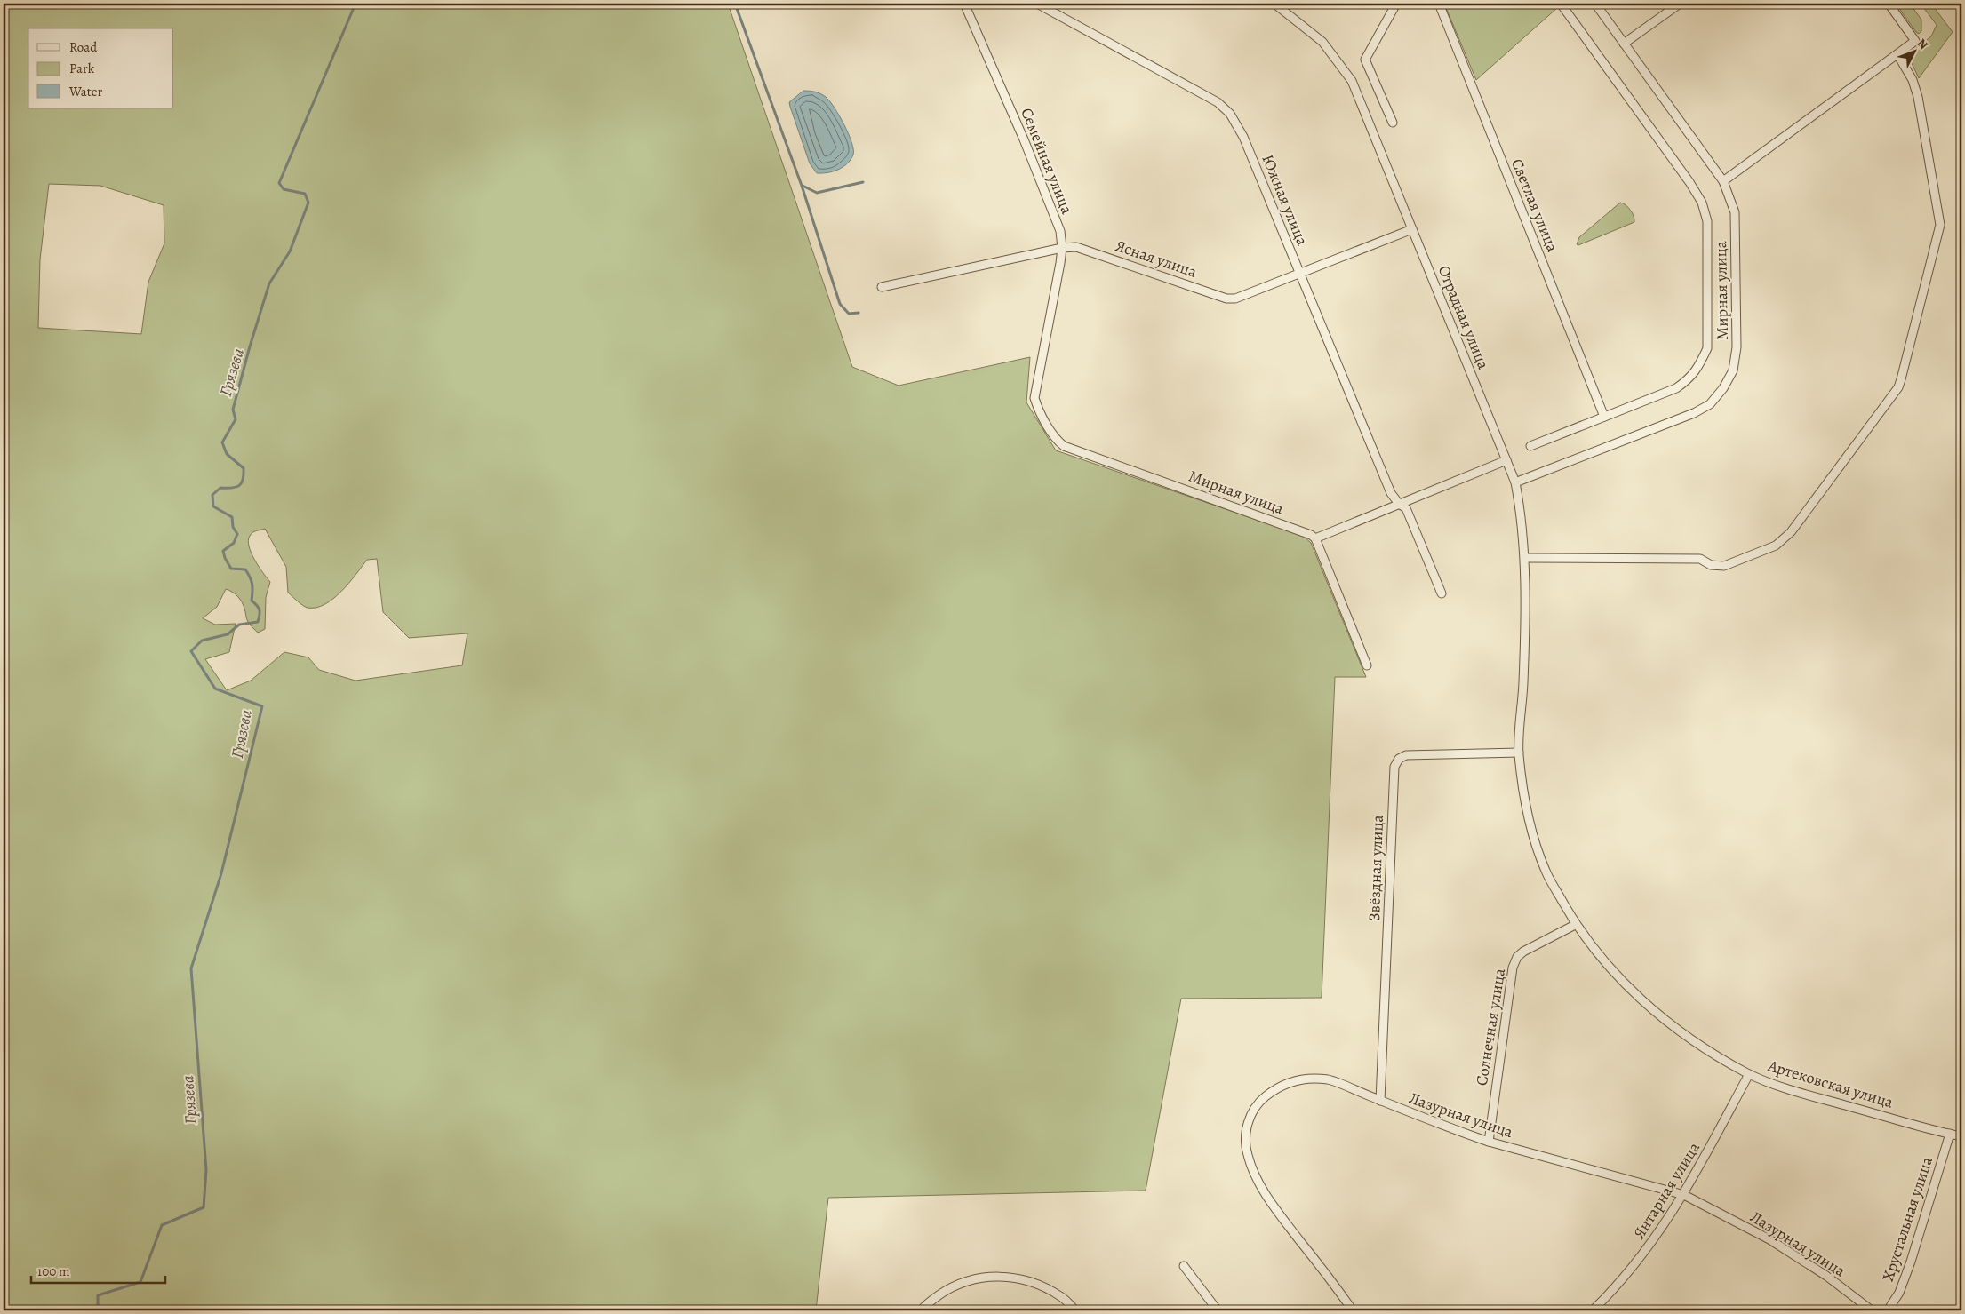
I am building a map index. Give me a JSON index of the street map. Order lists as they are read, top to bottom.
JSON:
{
  "streets": {
    "street": [
      "Семейная улица",
      "Южная улица",
      "Светлая улица",
      "Ясная улица",
      "Мирная улица",
      "Отрадная улица",
      "Звёздная улица",
      "Солнечная улица",
      "Артековская улица",
      "Лазурная улица",
      "Янтарная улица",
      "Хрустальная улица"
    ]
  },
  "crossings": [
    ["Семейная улица", "Ясная улица"],
    ["Семейная улица", "Мирная улица"],
    ["Южная улица", "Ясная улица"],
    ["Светлая улица", "Мирная улица"],
    ["Ясная улица", "Отрадная улица"],
    ["Мирная улица", "Отрадная улица"],
    ["Отрадная улица", "Артековская улица"],
    ["Звёздная улица", "Артековская улица"],
    ["Звёздная улица", "Лазурная улица"],
    ["Солнечная улица", "Артековская улица"],
    ["Солнечная улица", "Лазурная улица"],
    ["Артековская улица", "Янтарная улица"],
    ["Артековская улица", "Хрустальная улица"],
    ["Лазурная улица", "Янтарная улица"]
  ],
  "water": ["Грязева"],
  "legend": ["Road", "Park", "Water"],
  "scale_bar": "100 m",
  "north": "top right"
}
